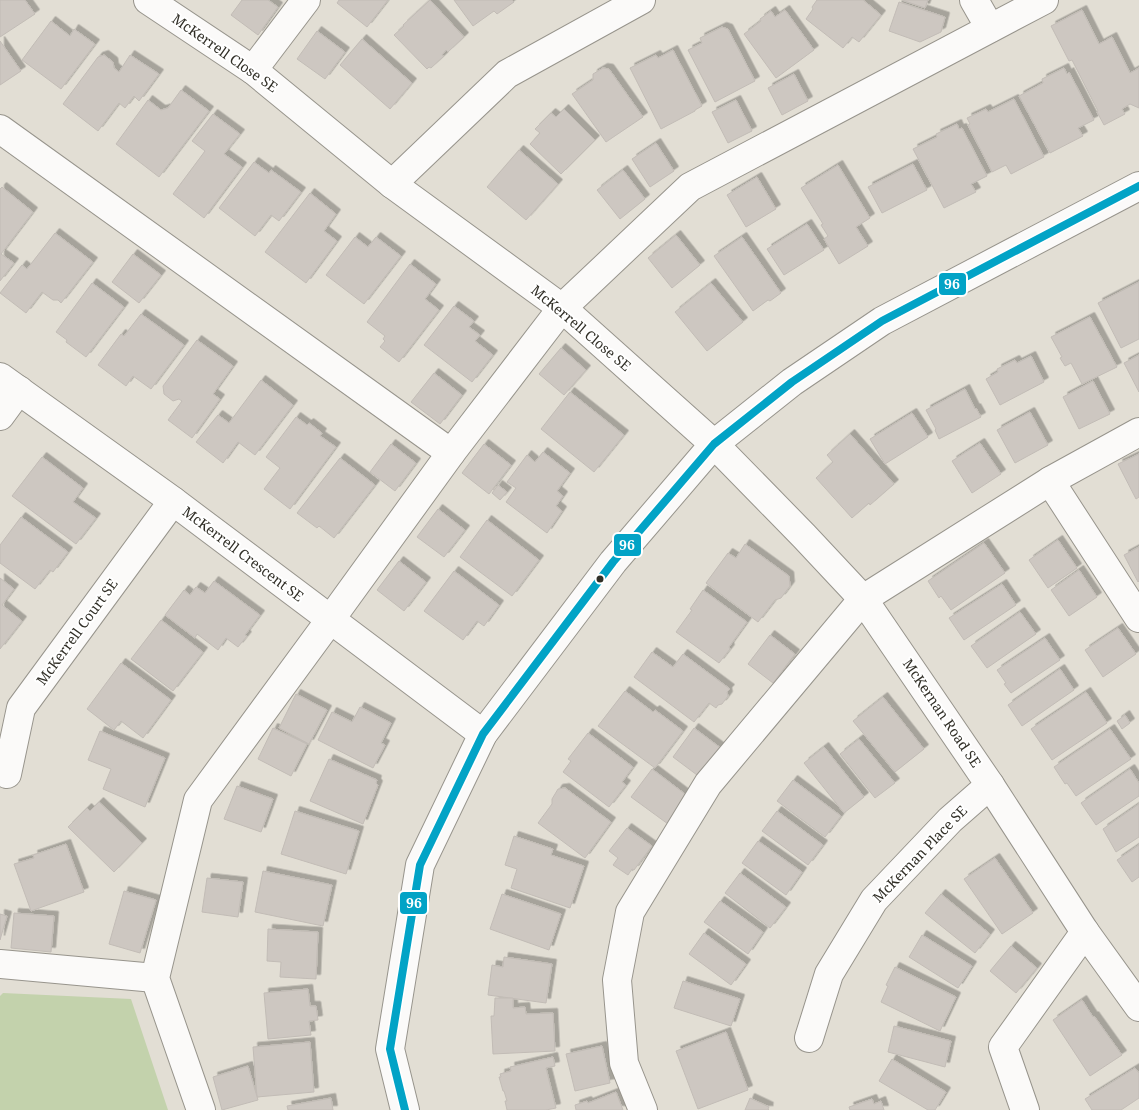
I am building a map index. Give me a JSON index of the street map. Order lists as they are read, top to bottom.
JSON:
{
  "streets": {
    "street": [
      "McKerrell Close SE",
      "McKerrell Crescent SE",
      "McKerrell Court SE",
      "McKernan Road SE",
      "McKernan Place SE"
    ]
  },
  "crossings": [
    ["McKerrell Close SE", "McKernan Road SE"],
    ["McKerrell Crescent SE", "McKerrell Court SE"],
    ["McKernan Road SE", "McKernan Place SE"]
  ],
  "lines": ["transit line 96"]
}
